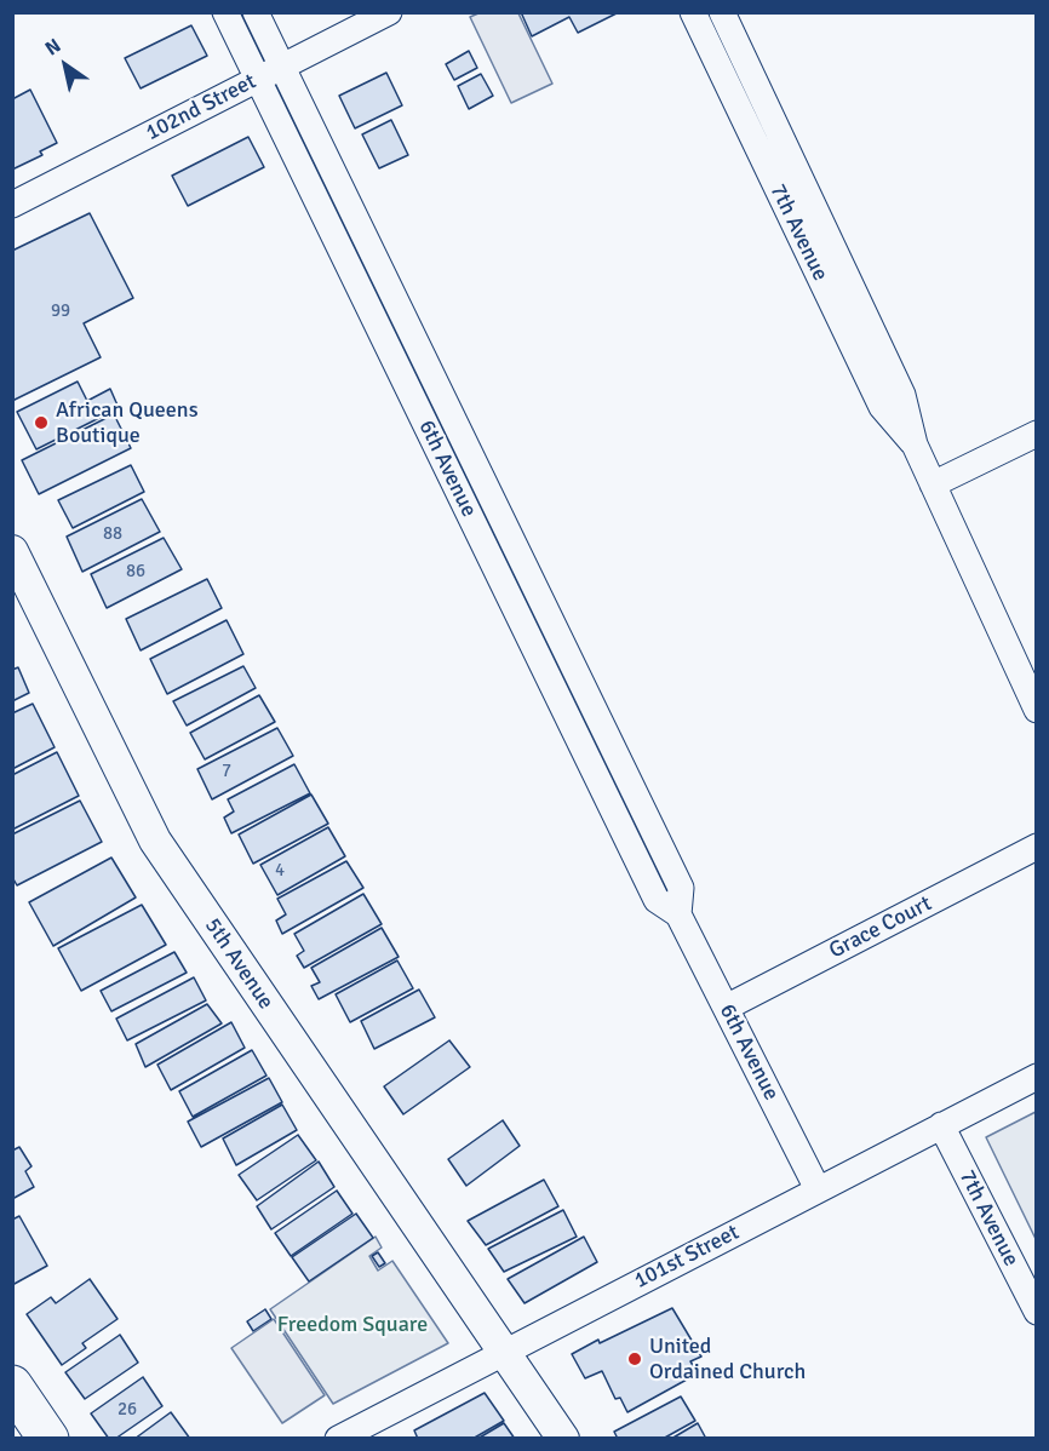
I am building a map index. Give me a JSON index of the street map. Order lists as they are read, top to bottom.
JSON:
{
  "streets": {
    "street": [
      "102nd Street",
      "7th Avenue",
      "6th Avenue",
      "Grace Court",
      "5th Avenue",
      "101st Street"
    ]
  },
  "crossings": [
    ["102nd Street", "6th Avenue"],
    ["7th Avenue", "101st Street"],
    ["6th Avenue", "Grace Court"],
    ["6th Avenue", "101st Street"],
    ["5th Avenue", "101st Street"]
  ],
  "parks": ["Freedom Square"],
  "places": ["African Queens Boutique", "United Ordained Church"],
  "house_numbers": [
    "99",
    "88",
    "86",
    "7",
    "4",
    "26"
  ],
  "north": "top left"
}
